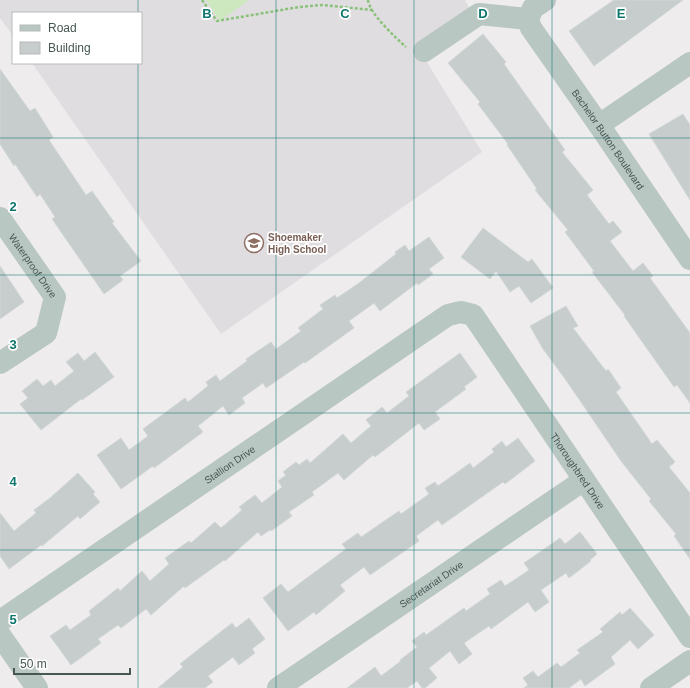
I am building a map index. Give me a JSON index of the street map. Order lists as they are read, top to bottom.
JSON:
{
  "streets": {
    "street": [
      "Bachelor Button Boulevard",
      "Waterproof Drive",
      "Stallion Drive",
      "Thoroughbred Drive",
      "Secretariat Drive"
    ]
  },
  "crossings": [
    ["Stallion Drive", "Thoroughbred Drive"],
    ["Thoroughbred Drive", "Secretariat Drive"]
  ],
  "places": {
    "school or university": ["Shoemaker High School"]
  },
  "legend": ["Road", "Building"],
  "scale_bar": "50 m",
  "grid": {
    "columns": [
      "B",
      "C",
      "D",
      "E"
    ],
    "rows": [
      "2",
      "3",
      "4",
      "5"
    ]
  }
}
